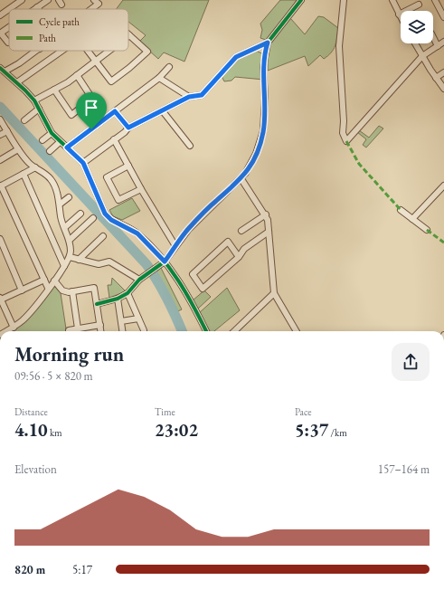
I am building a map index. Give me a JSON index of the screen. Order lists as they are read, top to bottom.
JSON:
{
  "legend": ["Cycle path", "Path"],
  "page": {
    "heading": ["Morning run", "09:56 · 5 × 820 m"],
    "stats": [
      ["Distance", "4.10 km"],
      ["Time", "23:02"],
      ["Pace", "5:37 /km"]
    ],
    "chart": ["Elevation", "157–164 m"],
    "list": [
      {
        "name": "820 m",
        "note": "5:17"
      }
    ]
  }
}
